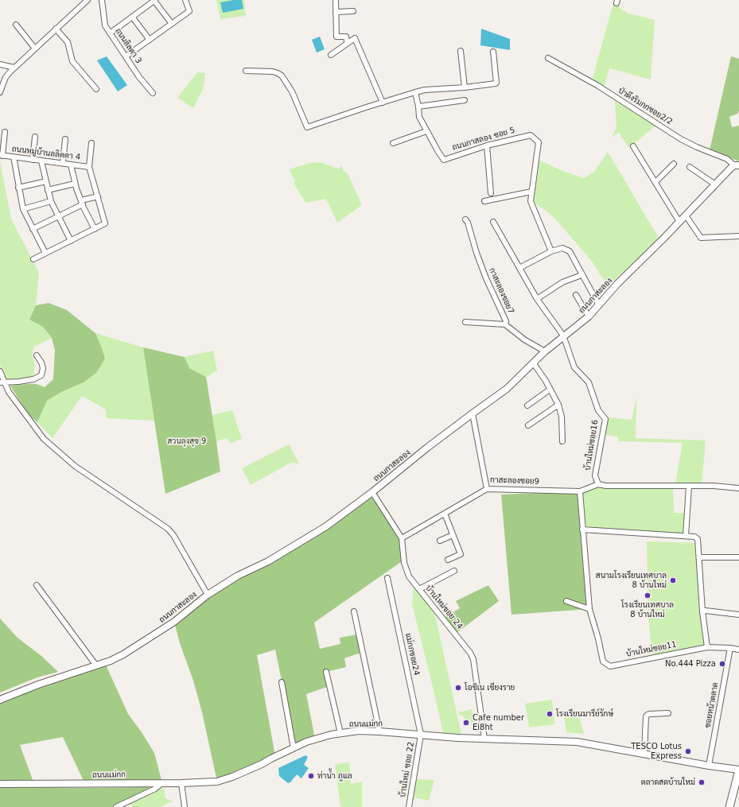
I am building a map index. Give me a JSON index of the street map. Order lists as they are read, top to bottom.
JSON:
{
  "streets": {
    "street": [
      "ถนนลิลตา 3",
      "ป่าตึงริมกกซอย2/2",
      "ถนนกาสลอง ซอย 5",
      "ถนนหมู่บ้านลลิตตา 4",
      "กาสะลองซอย7",
      "ถนนกาสะลอง",
      "บ้านใหม่ซอย16",
      "กาสะลองซอย9",
      "บ้านใหม่ซอย 24",
      "บ้านใหม่ซอย11",
      "แม่กกซอย24",
      "ซอยหน้าตลาด",
      "ถนนแม่กก",
      "บ้านใหม่ ซอย 22"
    ]
  },
  "crossings": [
    ["ป่าตึงริมกกซอย2/2", "ถนนกาสะลอง"],
    ["กาสะลองซอย7", "ถนนกาสะลอง"],
    ["ถนนกาสะลอง", "บ้านใหม่ซอย16"],
    ["ถนนกาสะลอง", "กาสะลองซอย9"],
    ["ถนนกาสะลอง", "บ้านใหม่ซอย 24"],
    ["กาสะลองซอย9", "บ้านใหม่ซอย11"],
    ["บ้านใหม่ซอย 24", "ถนนแม่กก"],
    ["บ้านใหม่ซอย11", "ซอยหน้าตลาด"],
    ["แม่กกซอย24", "ถนนแม่กก"],
    ["แม่กกซอย24", "บ้านใหม่ ซอย 22"],
    ["ซอยหน้าตลาด", "ถนนแม่กก"],
    ["ถนนแม่กก", "บ้านใหม่ ซอย 22"]
  ],
  "parks": ["สวนลุงสุข 9"],
  "places": [
    "สนามโรงเรียนเทศบาล 8 บ้านใหม่",
    "โรงเรียนเทศบาล 8 บ้านใหม่",
    "No.444 Pizza",
    "โอชิเน เชียงราย",
    "โรงเรียนมารีย์รักษ์",
    "Cafe number Ei8ht",
    "TESCO Lotus Express",
    "ท่าน้ำ ภูแล",
    "ตลาดสดบ้านใหม่"
  ]
}
